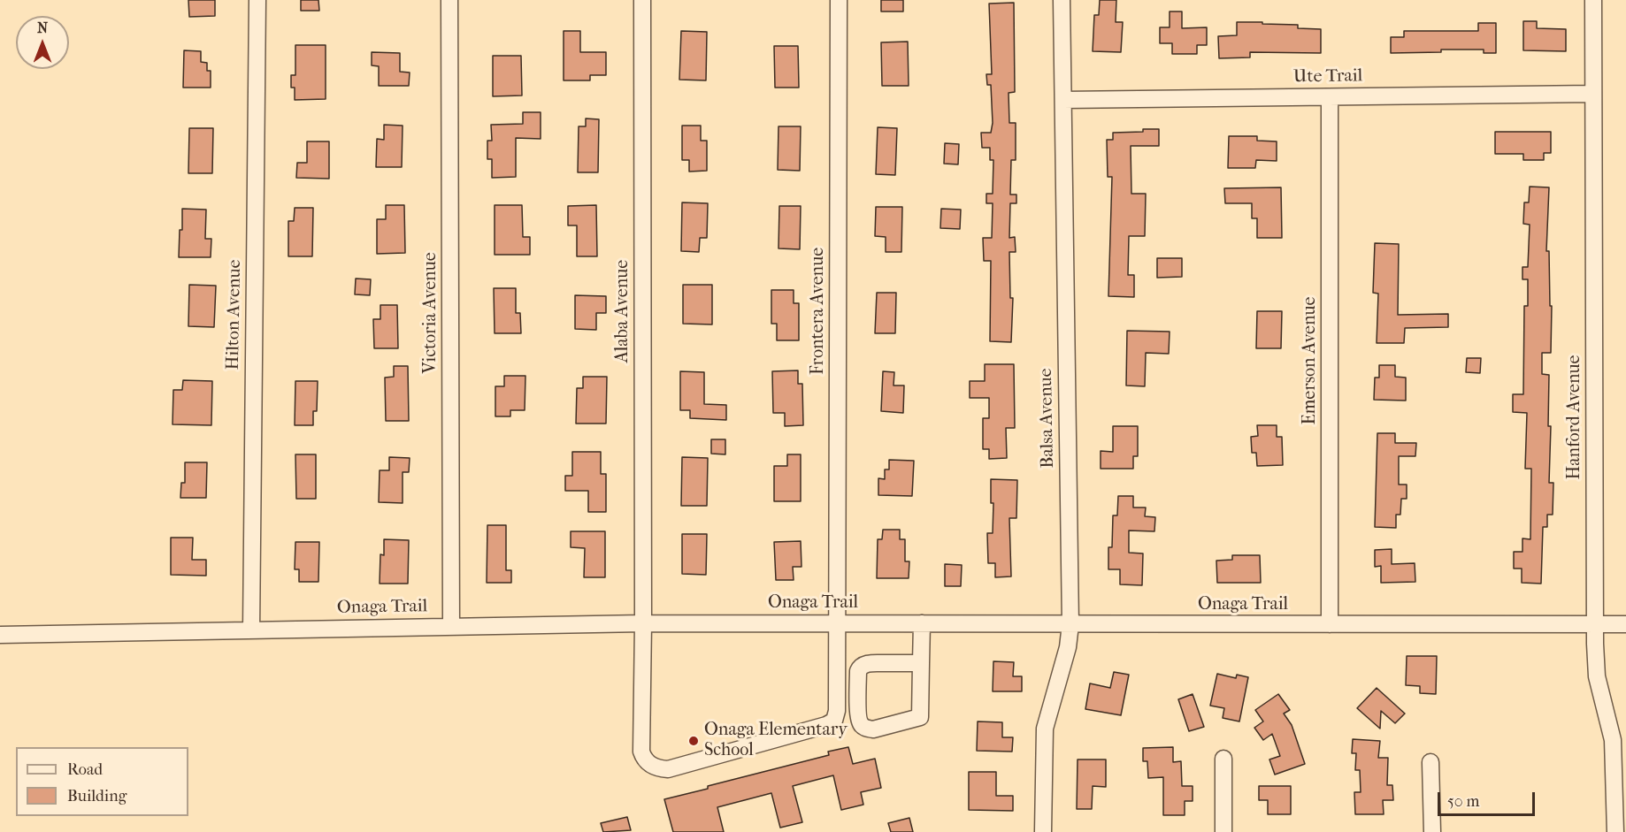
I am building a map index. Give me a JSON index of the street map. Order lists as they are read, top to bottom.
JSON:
{
  "streets": {
    "street": [
      "Ute Trail",
      "Alaba Avenue",
      "Frontera Avenue",
      "Victoria Avenue",
      "Hilton Avenue",
      "Emerson Avenue",
      "Hanford Avenue",
      "Balsa Avenue",
      "Onaga Trail"
    ]
  },
  "crossings": [
    ["Ute Trail", "Emerson Avenue"],
    ["Ute Trail", "Hanford Avenue"],
    ["Ute Trail", "Balsa Avenue"],
    ["Alaba Avenue", "Frontera Avenue"],
    ["Alaba Avenue", "Onaga Trail"],
    ["Frontera Avenue", "Onaga Trail"],
    ["Victoria Avenue", "Onaga Trail"],
    ["Hilton Avenue", "Onaga Trail"],
    ["Emerson Avenue", "Onaga Trail"],
    ["Hanford Avenue", "Onaga Trail"],
    ["Balsa Avenue", "Onaga Trail"]
  ],
  "places": ["Onaga Elementary School"],
  "legend": ["Road", "Building"],
  "scale_bar": "50 m",
  "north": "top"
}
